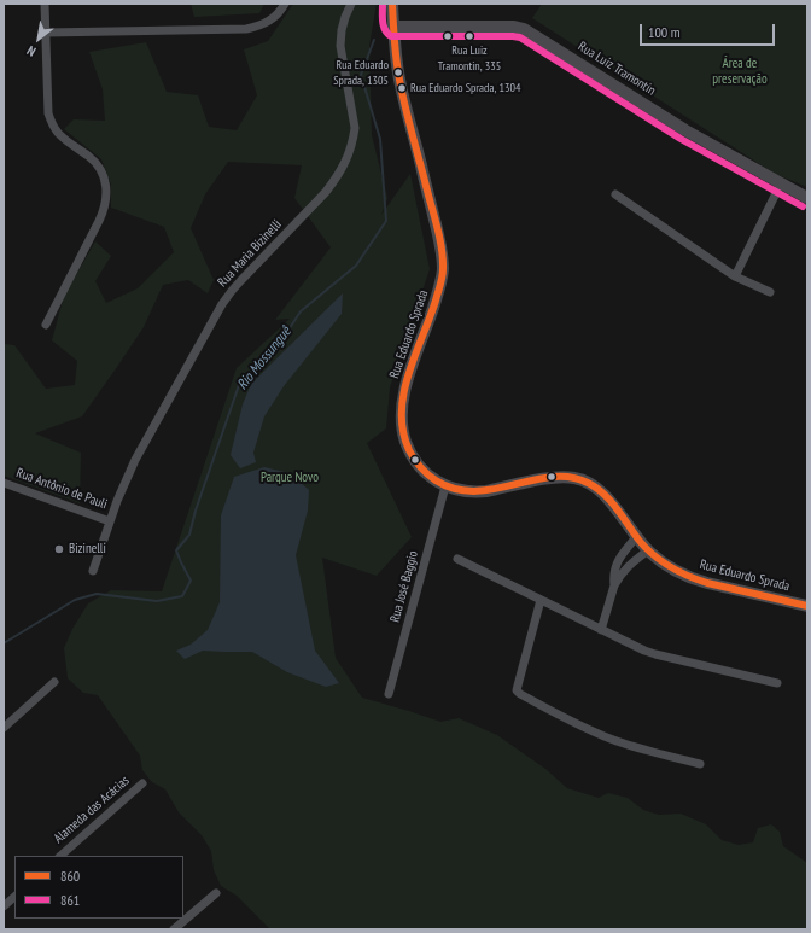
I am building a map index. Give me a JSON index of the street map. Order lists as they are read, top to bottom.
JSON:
{
  "streets": {
    "main road": ["Rua Luiz Tramontin", "Rua Eduardo Sprada"],
    "street": [
      "Rua Maria Bizinelli",
      "Rua Antônio de Pauli",
      "Rua José Baggio",
      "Alameda das Acácias"
    ]
  },
  "crossings": [
    ["Rua Luiz Tramontin", "Rua Eduardo Sprada"],
    ["Rua Maria Bizinelli", "Rua Antônio de Pauli"],
    ["Rua Eduardo Sprada", "Rua José Baggio"]
  ],
  "water": ["Rio Mossunguê"],
  "parks": ["Área de preservação", "Parque Novo"],
  "places": [
    "Rua Luiz Tramontin, 335",
    "Rua Eduardo Sprada, 1305",
    "Rua Eduardo Sprada, 1304",
    "Bizinelli"
  ],
  "lines": ["transit line 860", "transit line 861"],
  "legend": ["860", "861"],
  "scale_bar": "100 m",
  "north": "bottom left"
}
